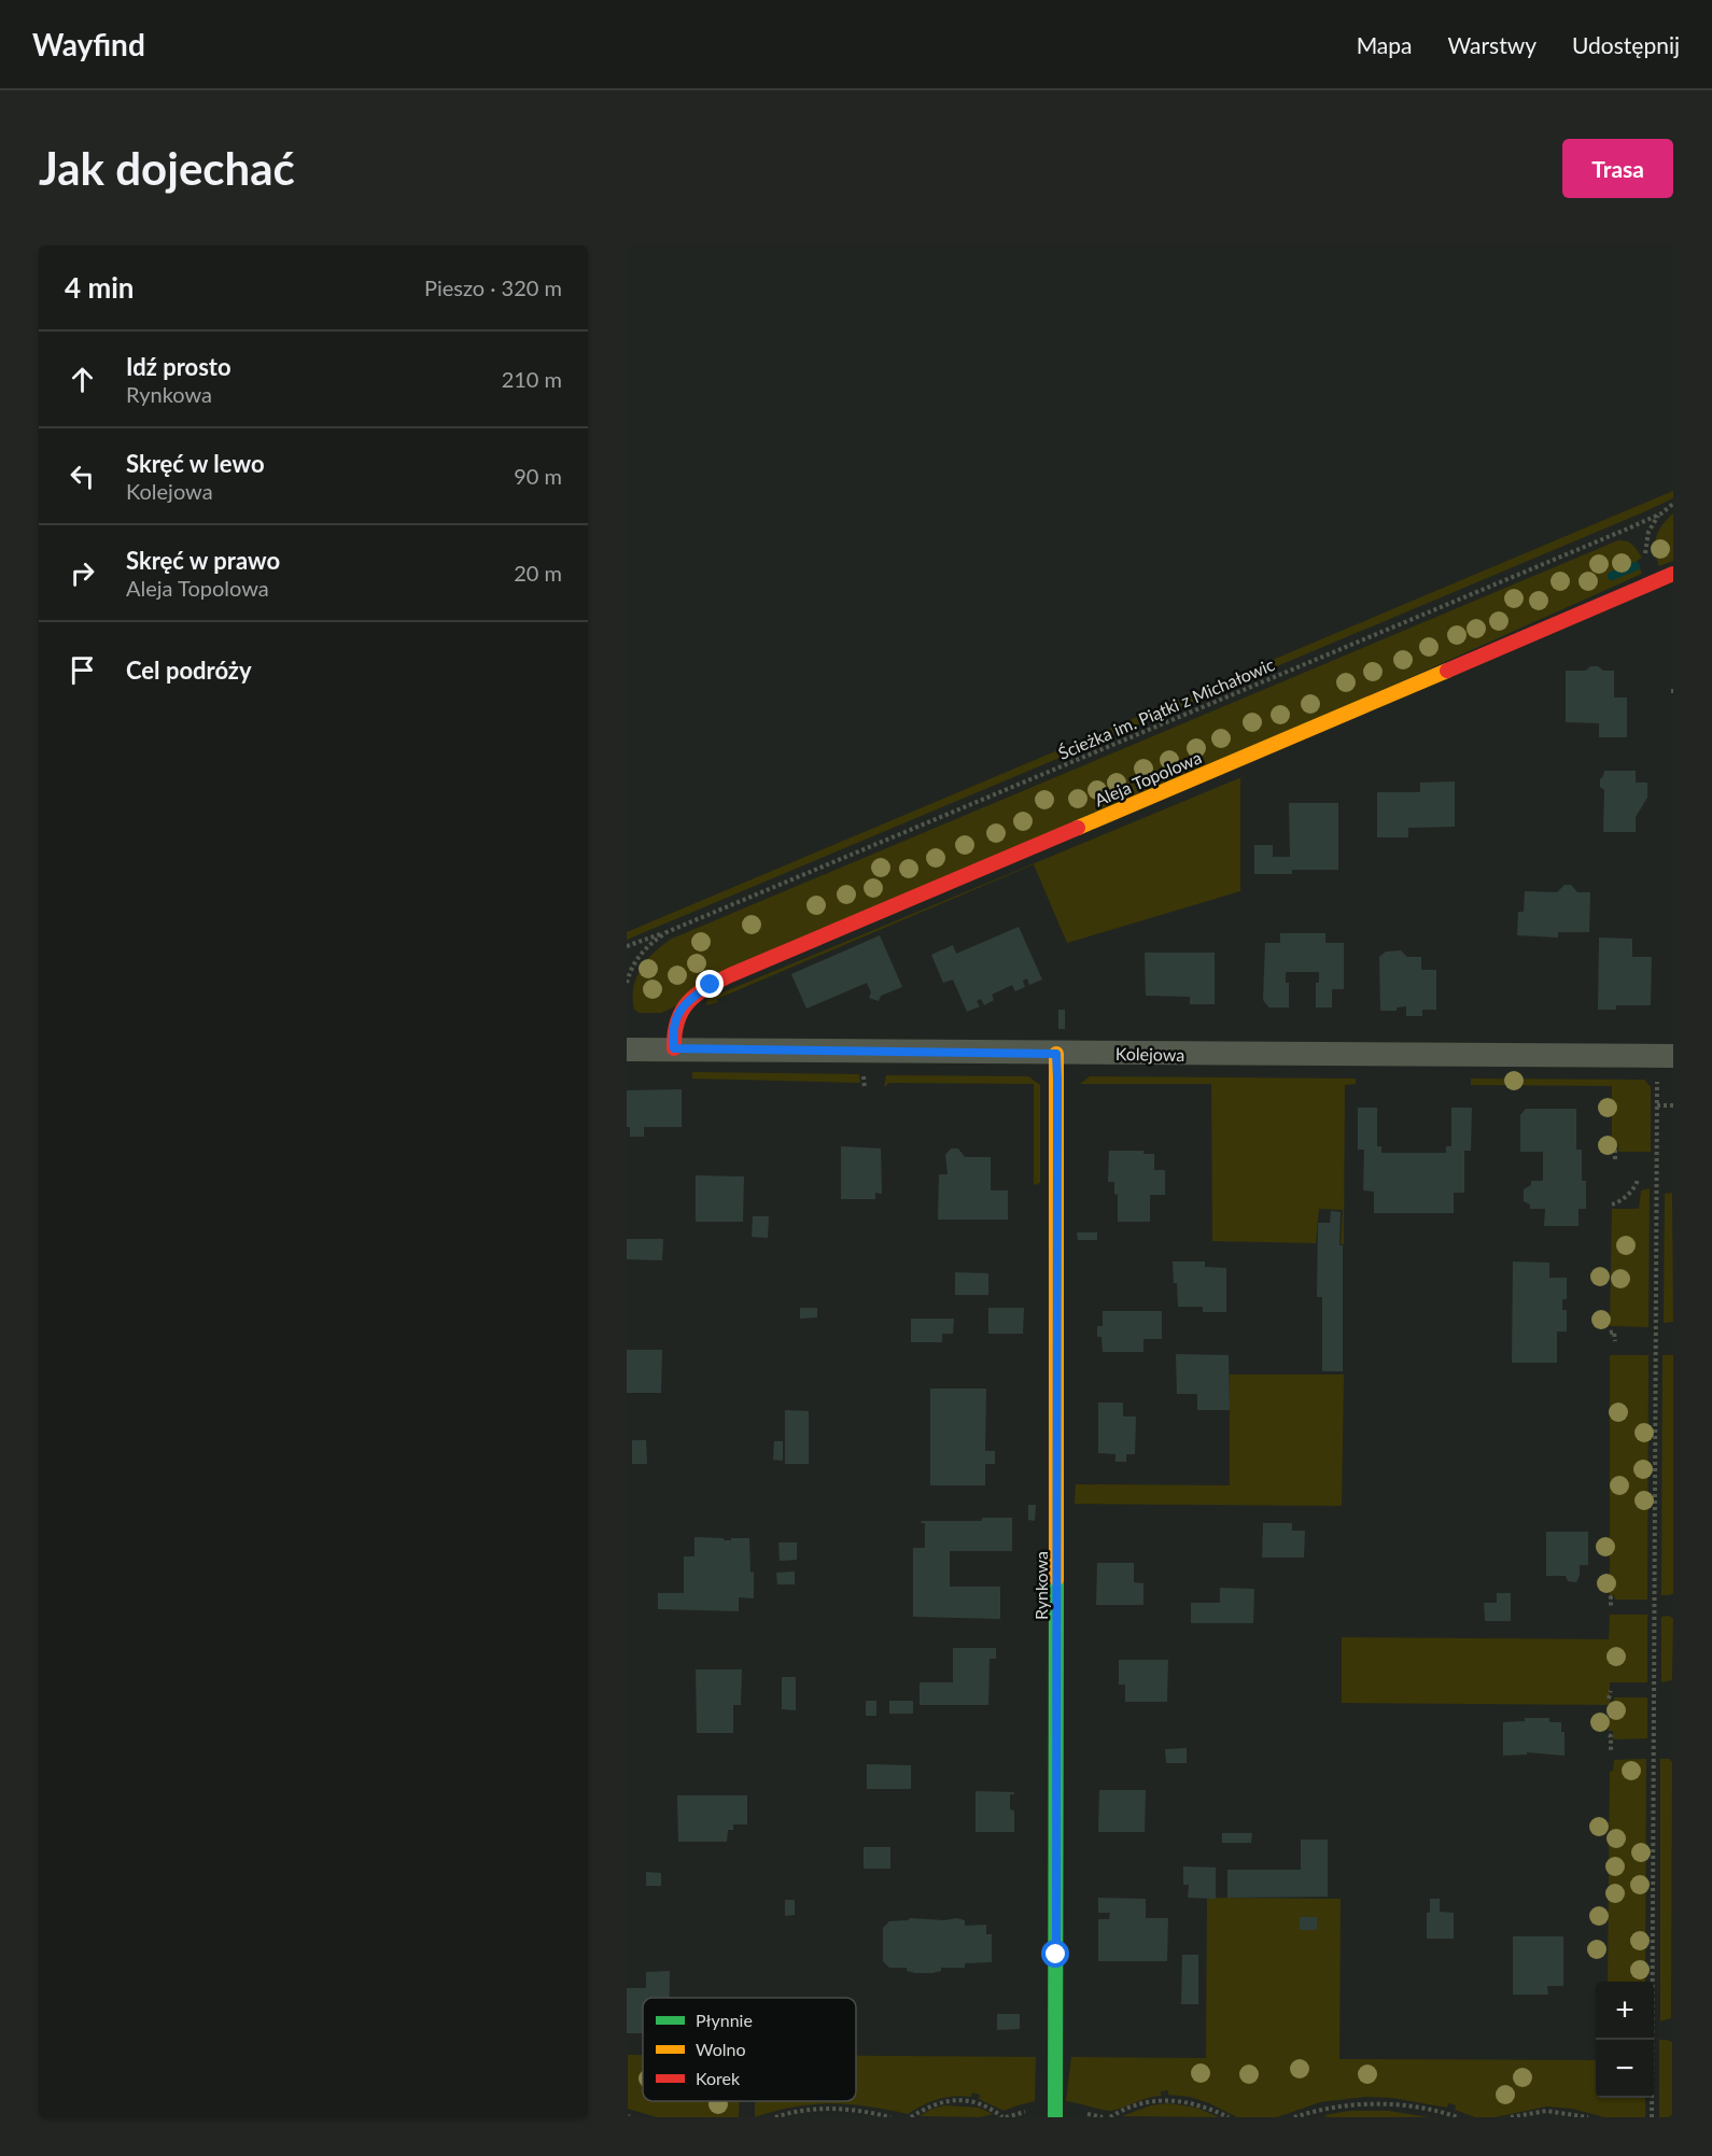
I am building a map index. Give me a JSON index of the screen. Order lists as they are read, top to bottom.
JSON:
{
  "streets": {
    "street": ["Aleja Topolowa", "Kolejowa", "Rynkowa"],
    "path": ["Ścieżka im. Piątki z Michałowic"]
  },
  "crossings": [
    ["Aleja Topolowa", "Kolejowa"],
    ["Kolejowa", "Rynkowa"]
  ],
  "legend": ["Płynnie", "Wolno", "Korek"],
  "page": {
    "header": "Wayfind",
    "nav": ["Mapa", "Warstwy", "Udostępnij"],
    "buttons": "Trasa",
    "title": "Jak dojechać",
    "heading": ["4 min", "Pieszo · 320 m"],
    "list": [
      ["Idź prosto", "Rynkowa", "210 m"],
      ["Skręć w lewo", "Kolejowa", "90 m"],
      ["Skręć w prawo", "Aleja Topolowa", "20 m"],
      "Cel podróży"
    ],
    "map_buttons": ["+", "−"]
  }
}
